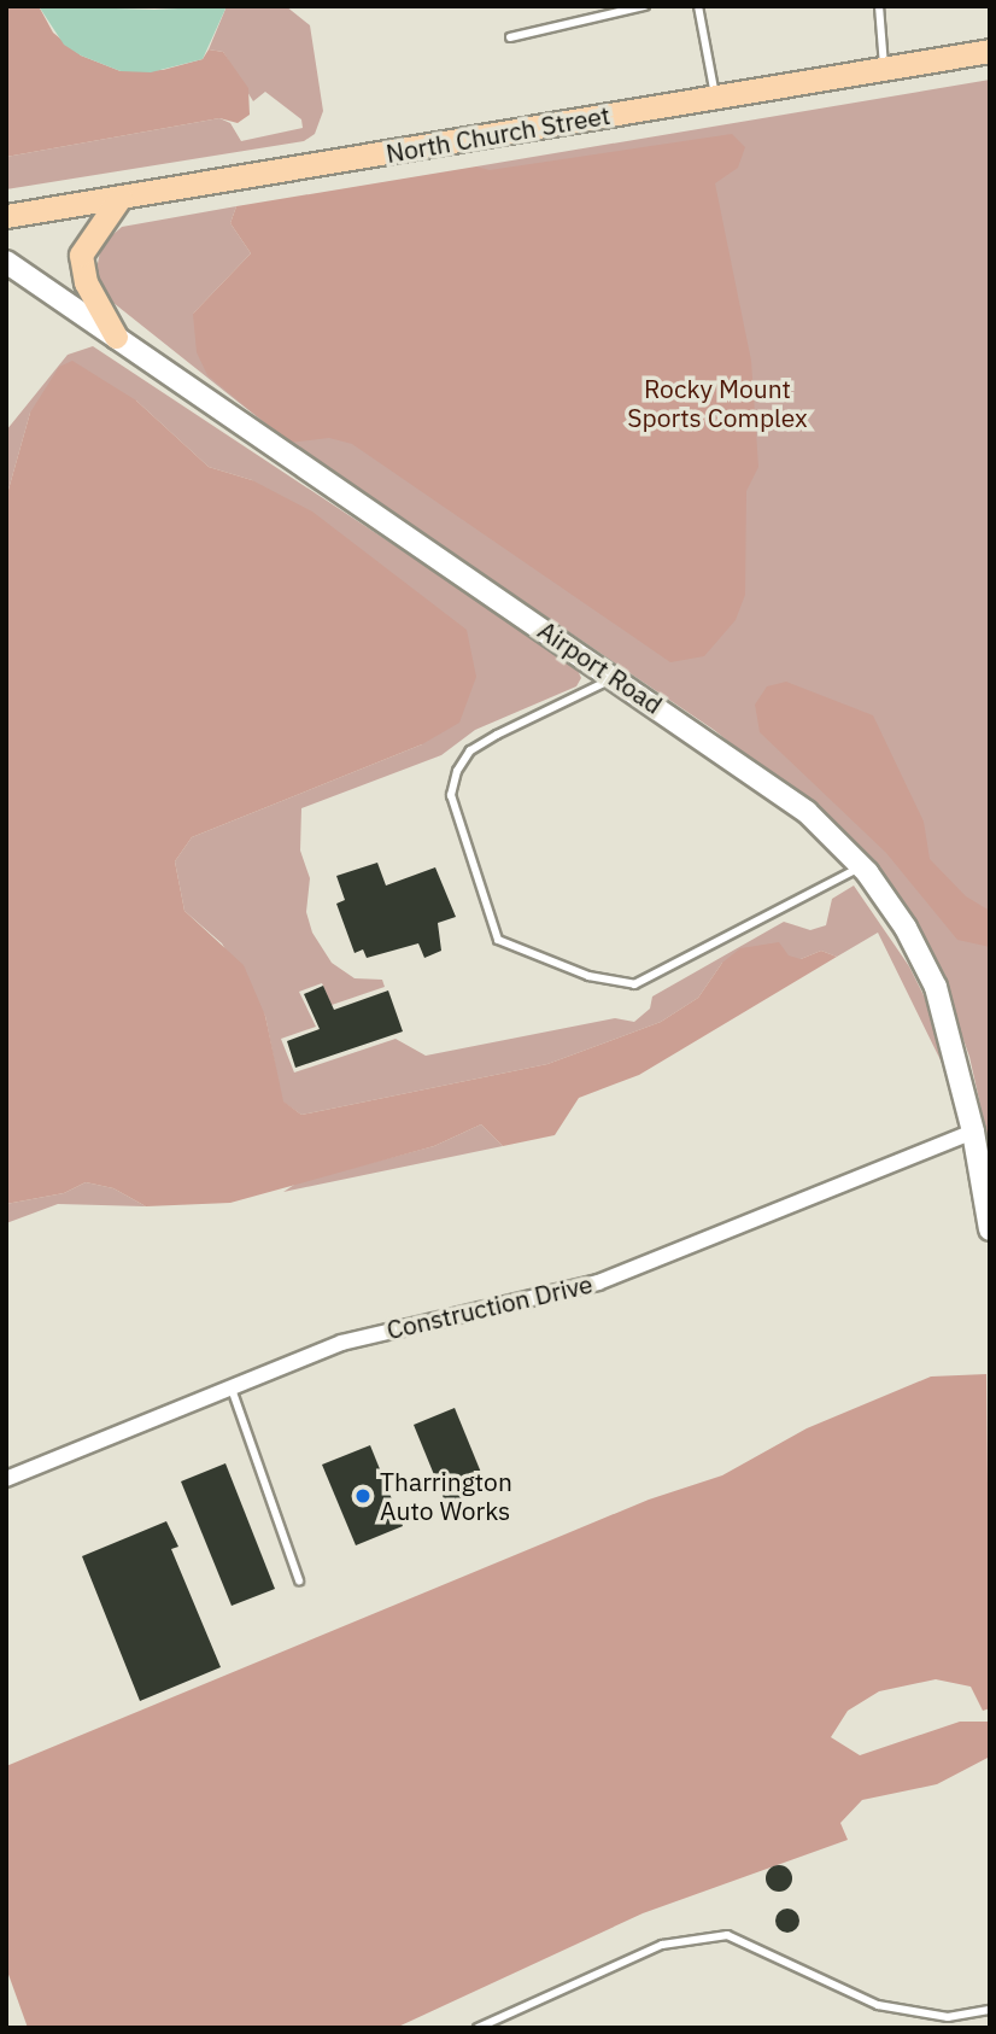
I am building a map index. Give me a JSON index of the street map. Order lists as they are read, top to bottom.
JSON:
{
  "streets": {
    "main road": ["North Church Street", "Airport Road"],
    "street": ["Construction Drive"]
  },
  "crossings": [
    ["Airport Road", "Construction Drive"]
  ],
  "parks": ["Rocky Mount Sports Complex"],
  "places": ["Tharrington Auto Works"]
}
